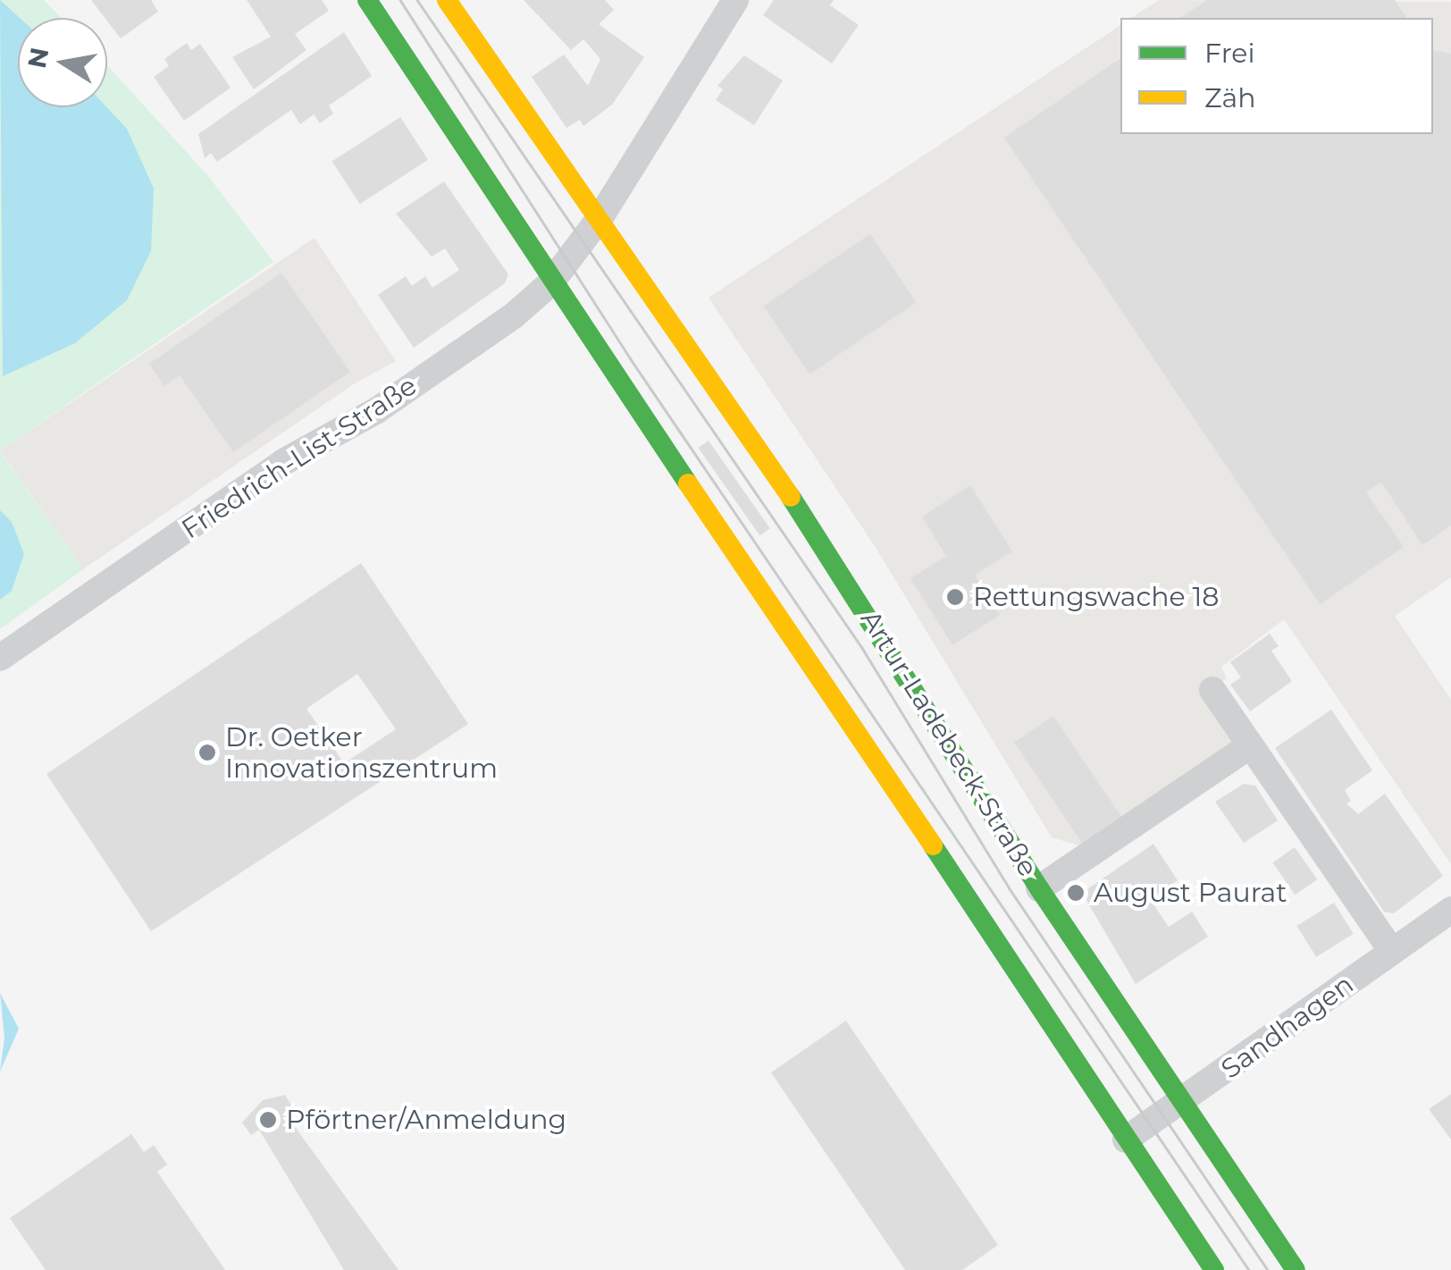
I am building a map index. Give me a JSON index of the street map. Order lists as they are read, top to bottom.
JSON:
{
  "streets": {
    "street": ["Friedrich-List-Straße", "Artur-Ladebeck-Straße", "Sandhagen"]
  },
  "crossings": [
    ["Artur-Ladebeck-Straße", "Sandhagen"]
  ],
  "places": [
    "Rettungswache 18",
    "Dr. Oetker Innovationszentrum",
    "August Paurat",
    "Pförtner/Anmeldung"
  ],
  "legend": ["Frei", "Zäh"],
  "north": "left"
}
